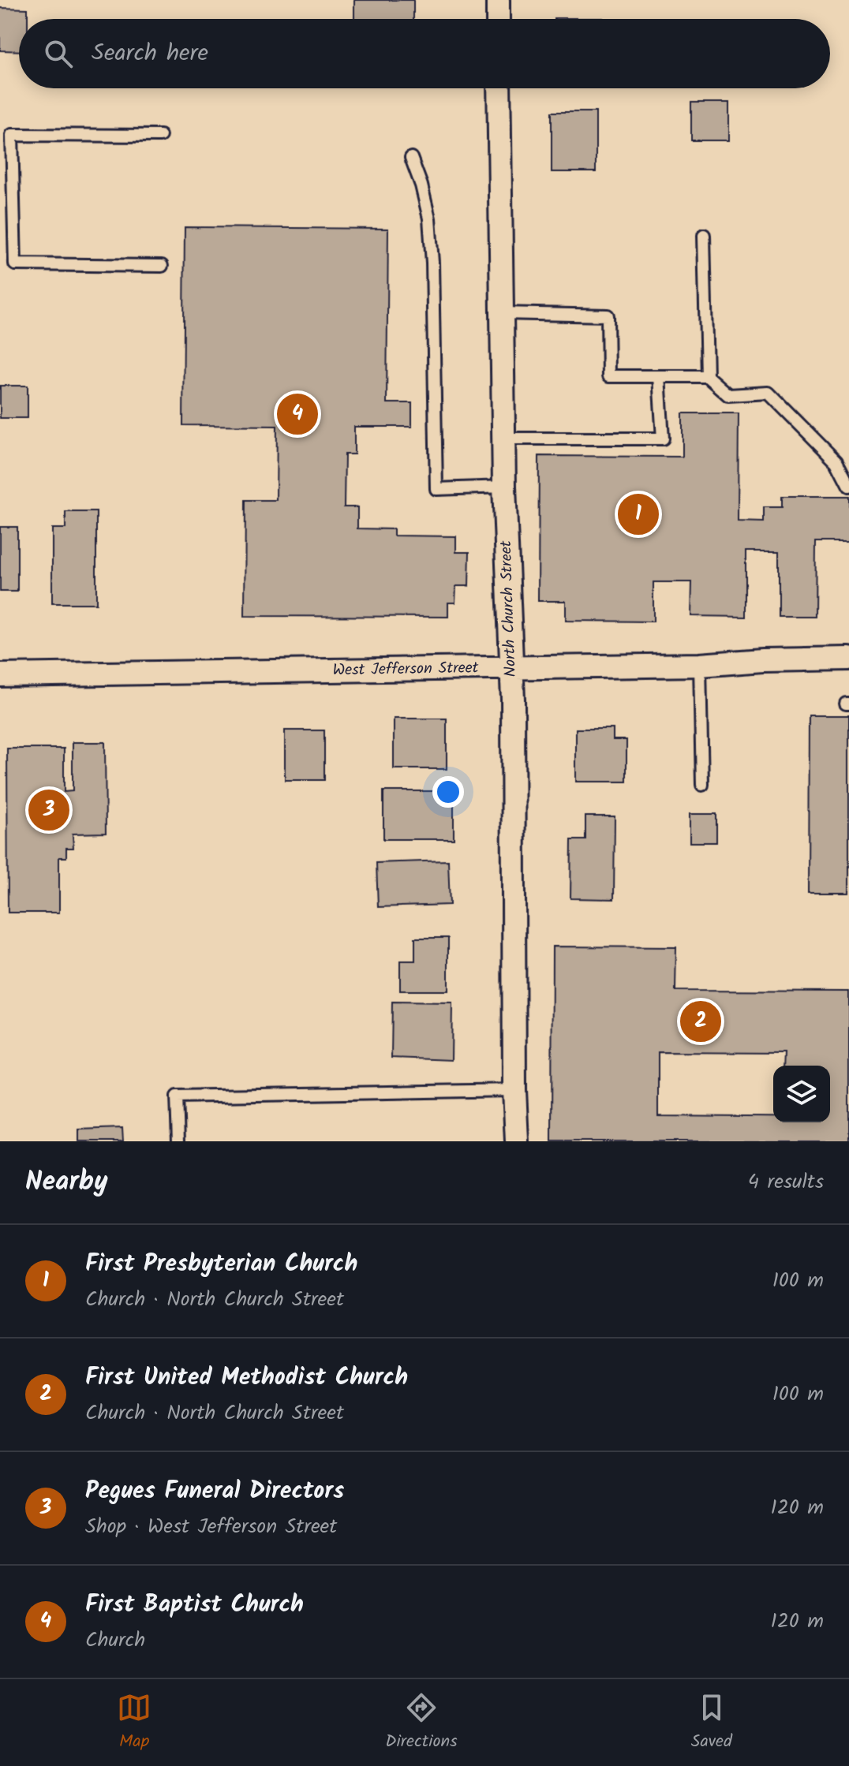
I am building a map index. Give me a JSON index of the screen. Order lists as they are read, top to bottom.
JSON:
{
  "streets": {
    "street": ["North Church Street", "West Jefferson Street"]
  },
  "crossings": [
    ["North Church Street", "West Jefferson Street"]
  ],
  "page": {
    "search": "Search here",
    "pins": [
      "4",
      "1",
      "3",
      "2"
    ],
    "heading": ["Nearby", "4 results"],
    "list": [
      {
        "mark": "1",
        "name": "First Presbyterian Church",
        "note": "Church · North Church Street",
        "value": "100 m"
      },
      {
        "mark": "2",
        "name": "First United Methodist Church",
        "note": "Church · North Church Street",
        "value": "100 m"
      },
      {
        "mark": "3",
        "name": "Pegues Funeral Directors",
        "note": "Shop · West Jefferson Street",
        "value": "120 m"
      },
      {
        "mark": "4",
        "name": "First Baptist Church",
        "note": "Church",
        "value": "120 m"
      }
    ],
    "nav": ["Map", "Directions", "Saved"]
  }
}
